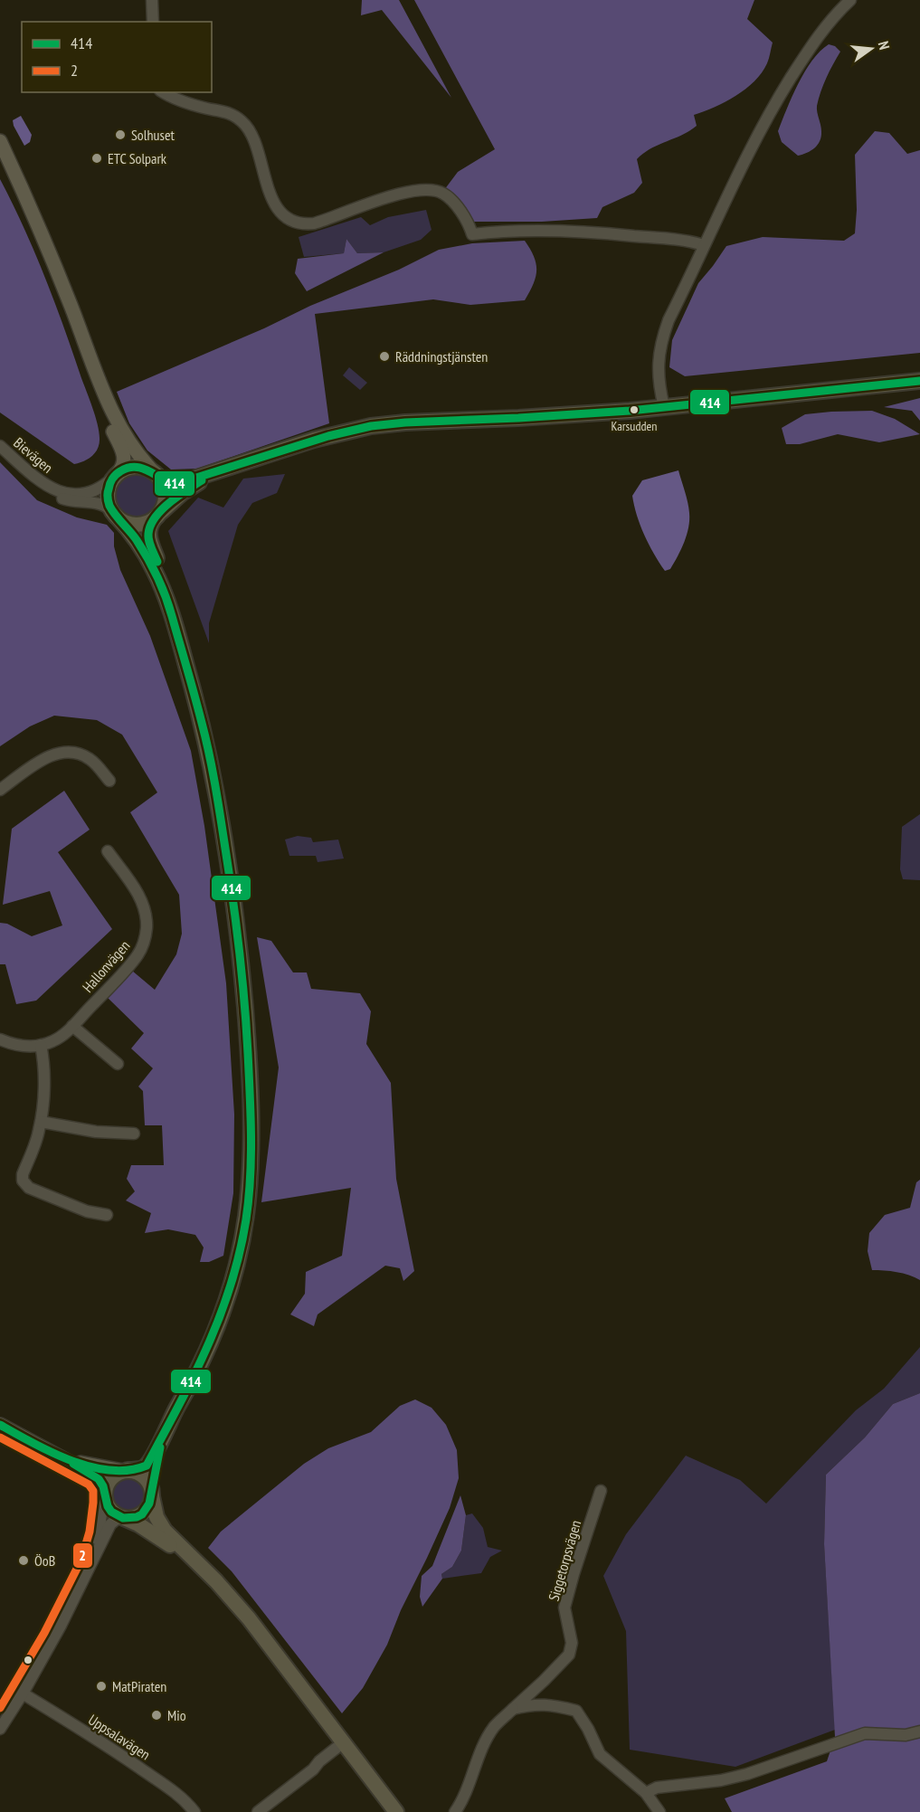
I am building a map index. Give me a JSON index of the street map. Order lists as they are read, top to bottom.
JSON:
{
  "streets": {
    "street": [
      "Bievägen",
      "Hallonvägen",
      "Siggetorpsvägen",
      "Uppsalavägen"
    ]
  },
  "places": [
    "Solhuset",
    "ETC Solpark",
    "Räddningstjänsten",
    "Karsudden",
    "ÖoB",
    "MatPiraten",
    "Mio"
  ],
  "lines": ["transit line 414", "transit line 2"],
  "legend": ["414", "2"],
  "north": "right"
}
